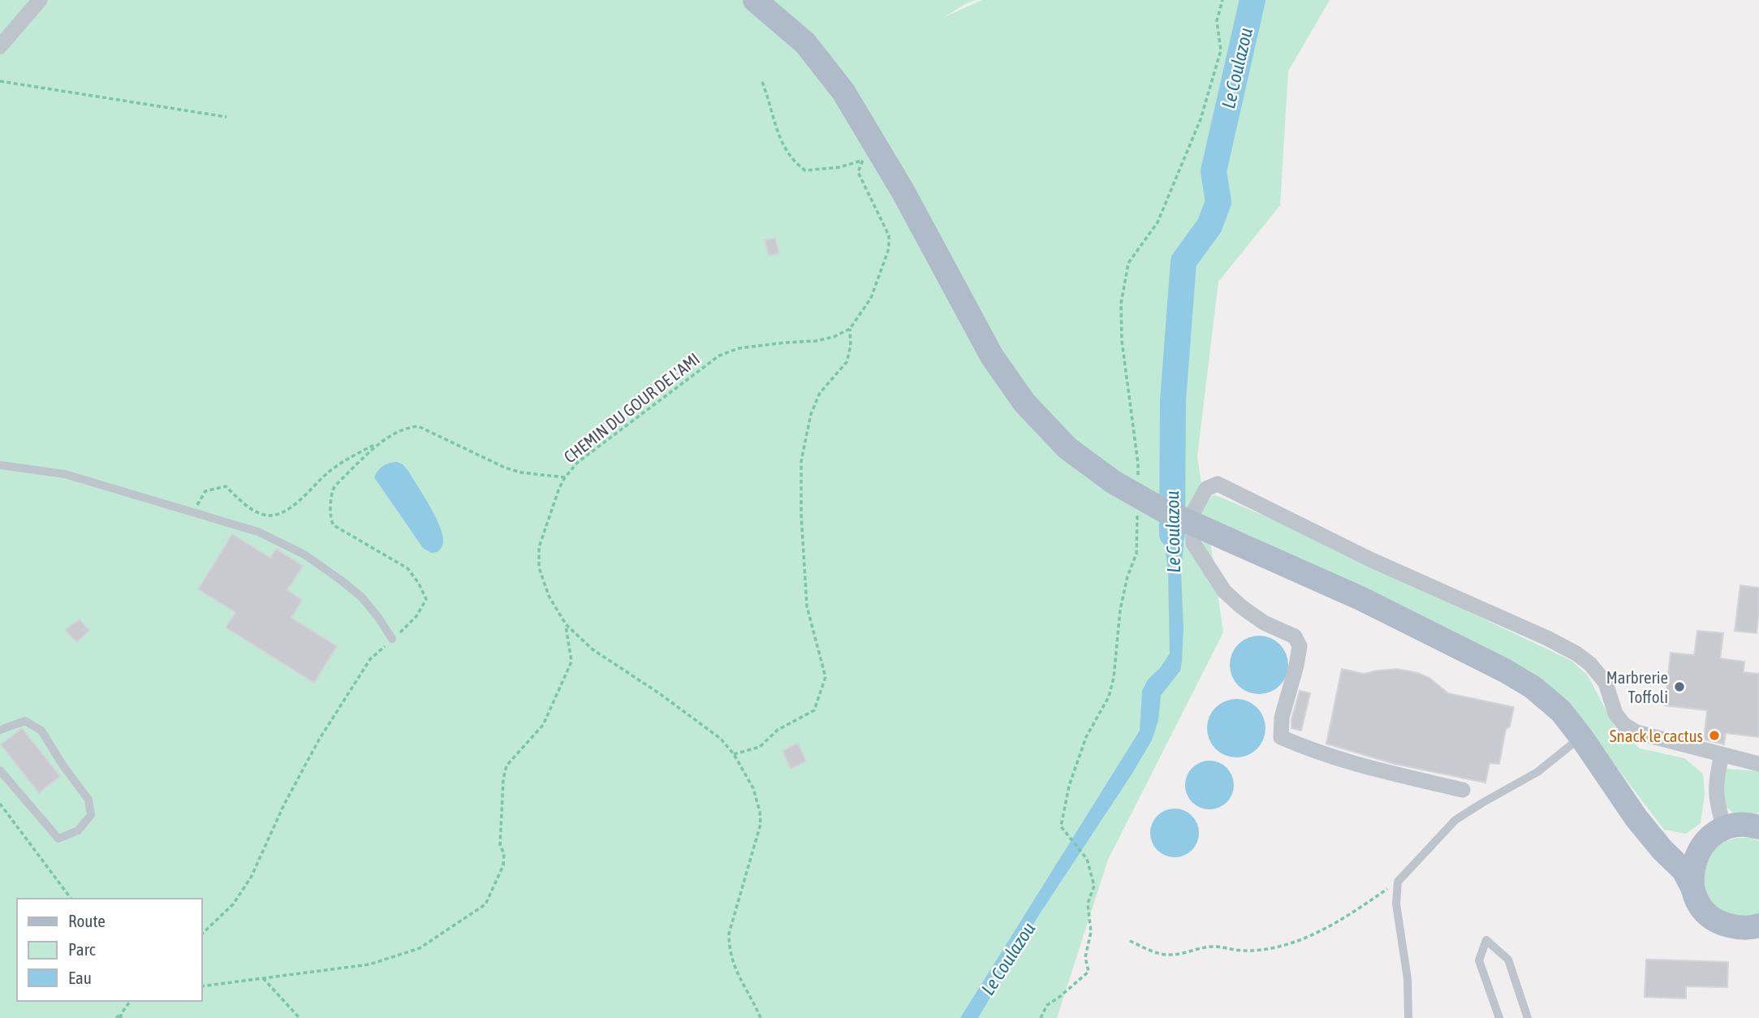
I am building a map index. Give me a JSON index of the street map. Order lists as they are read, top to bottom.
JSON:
{
  "streets": {
    "path": ["CHEMIN DU GOUR DE L'AMI"]
  },
  "water": ["Le Coulazou"],
  "places": ["Marbrerie Toffoli", "Snack le cactus"],
  "legend": ["Route", "Parc", "Eau"]
}
